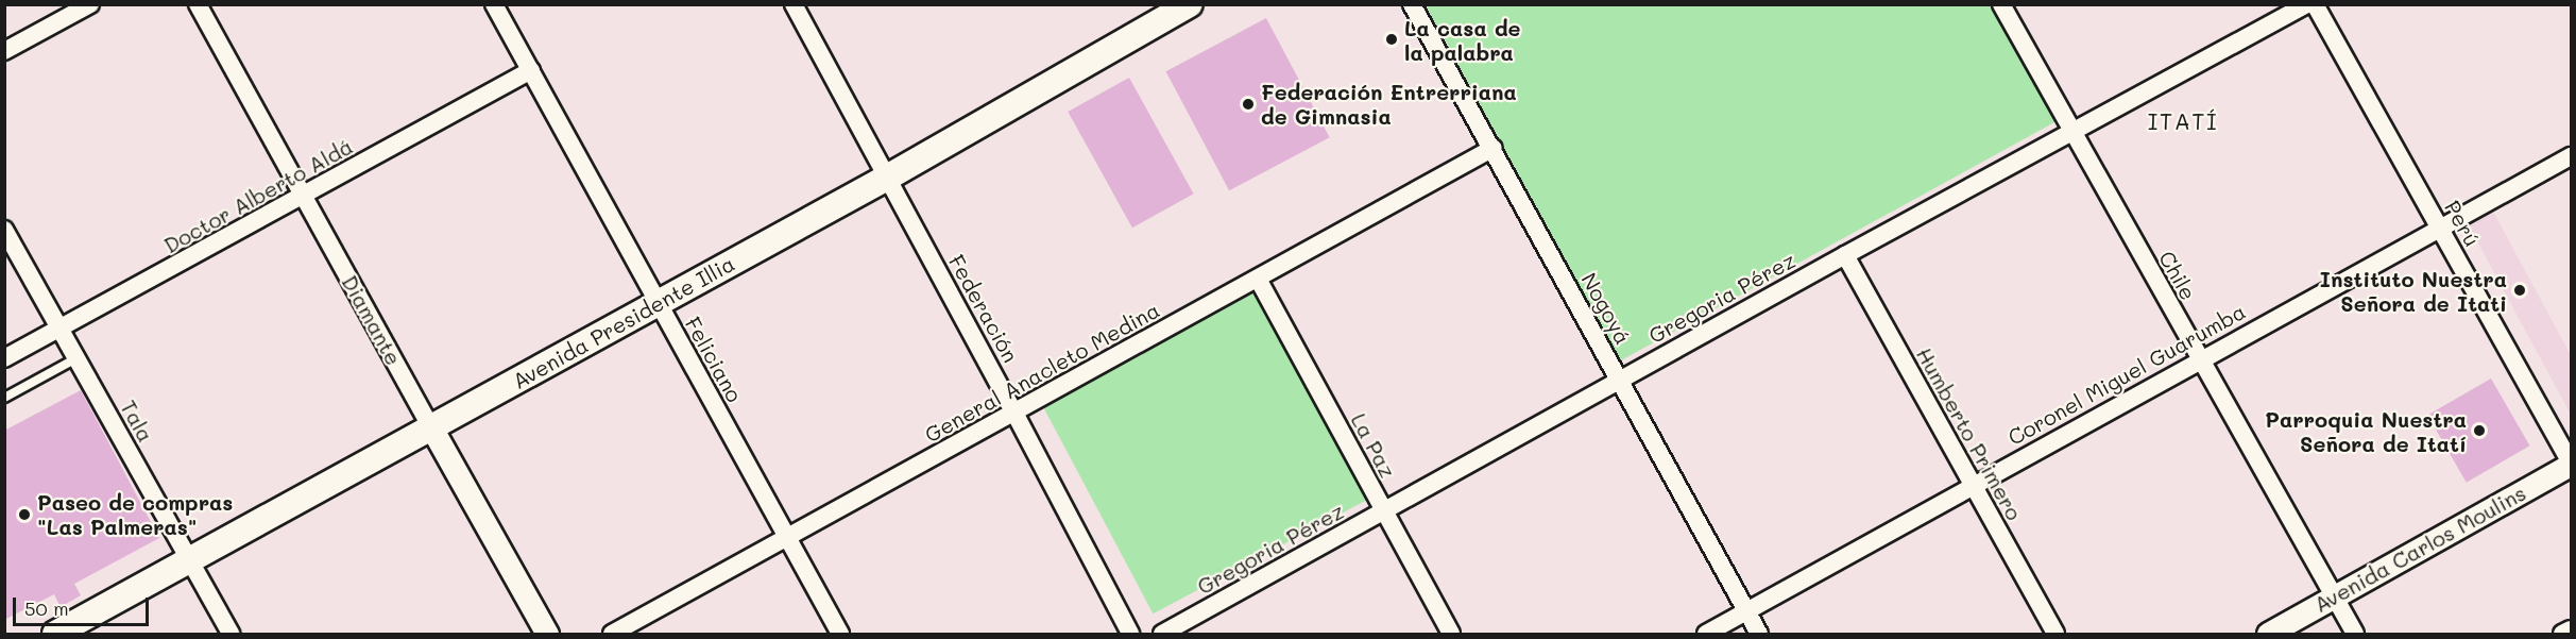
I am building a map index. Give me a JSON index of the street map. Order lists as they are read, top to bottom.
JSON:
{
  "streets": {
    "main road": ["Avenida Presidente Illia"],
    "street": [
      "Doctor Alberto Aldá",
      "Perú",
      "Chile",
      "Gregoria Pérez",
      "Federación",
      "Nogoyá",
      "Diamante",
      "Feliciano",
      "General Anacleto Medina",
      "Coronel Miguel Guarumba",
      "Tala",
      "Humberto Primero",
      "La Paz",
      "Avenida Carlos Moulins"
    ]
  },
  "crossings": [
    ["Doctor Alberto Aldá", "Diamante"],
    ["Doctor Alberto Aldá", "Feliciano"],
    ["Doctor Alberto Aldá", "Tala"],
    ["Perú", "Coronel Miguel Guarumba"],
    ["Perú", "Avenida Carlos Moulins"],
    ["Chile", "Gregoria Pérez"],
    ["Chile", "Coronel Miguel Guarumba"],
    ["Chile", "Avenida Carlos Moulins"],
    ["Gregoria Pérez", "Nogoyá"],
    ["Gregoria Pérez", "Humberto Primero"],
    ["Gregoria Pérez", "La Paz"],
    ["Federación", "Avenida Presidente Illia"],
    ["Federación", "General Anacleto Medina"],
    ["Nogoyá", "General Anacleto Medina"],
    ["Nogoyá", "Coronel Miguel Guarumba"],
    ["Diamante", "Avenida Presidente Illia"],
    ["Avenida Presidente Illia", "Feliciano"],
    ["Avenida Presidente Illia", "Tala"],
    ["Feliciano", "General Anacleto Medina"],
    ["General Anacleto Medina", "La Paz"],
    ["Coronel Miguel Guarumba", "Humberto Primero"]
  ],
  "districts": ["ITATÍ"],
  "places": [
    "La casa de la palabra",
    "Federación Entrerriana de Gimnasia",
    "Instituto Nuestra Señora de Itati",
    "Parroquia Nuestra Señora de Itatí",
    "Paseo de compras \"Las Palmeras\""
  ],
  "scale_bar": "50 m"
}
